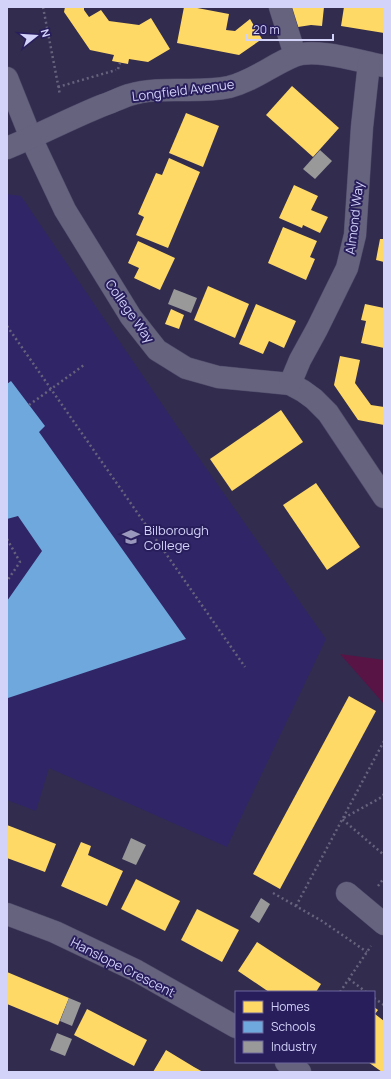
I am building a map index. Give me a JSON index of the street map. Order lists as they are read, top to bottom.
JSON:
{
  "streets": {
    "street": [
      "Longfield Avenue",
      "Almond Way",
      "College Way",
      "Hanslope Crescent"
    ]
  },
  "crossings": [
    ["Longfield Avenue", "Almond Way"],
    ["Longfield Avenue", "College Way"],
    ["Almond Way", "College Way"]
  ],
  "places": {
    "school or university": ["Bilborough College"]
  },
  "legend": ["Homes", "Schools", "Industry"],
  "scale_bar": "20 m",
  "north": "right"
}
